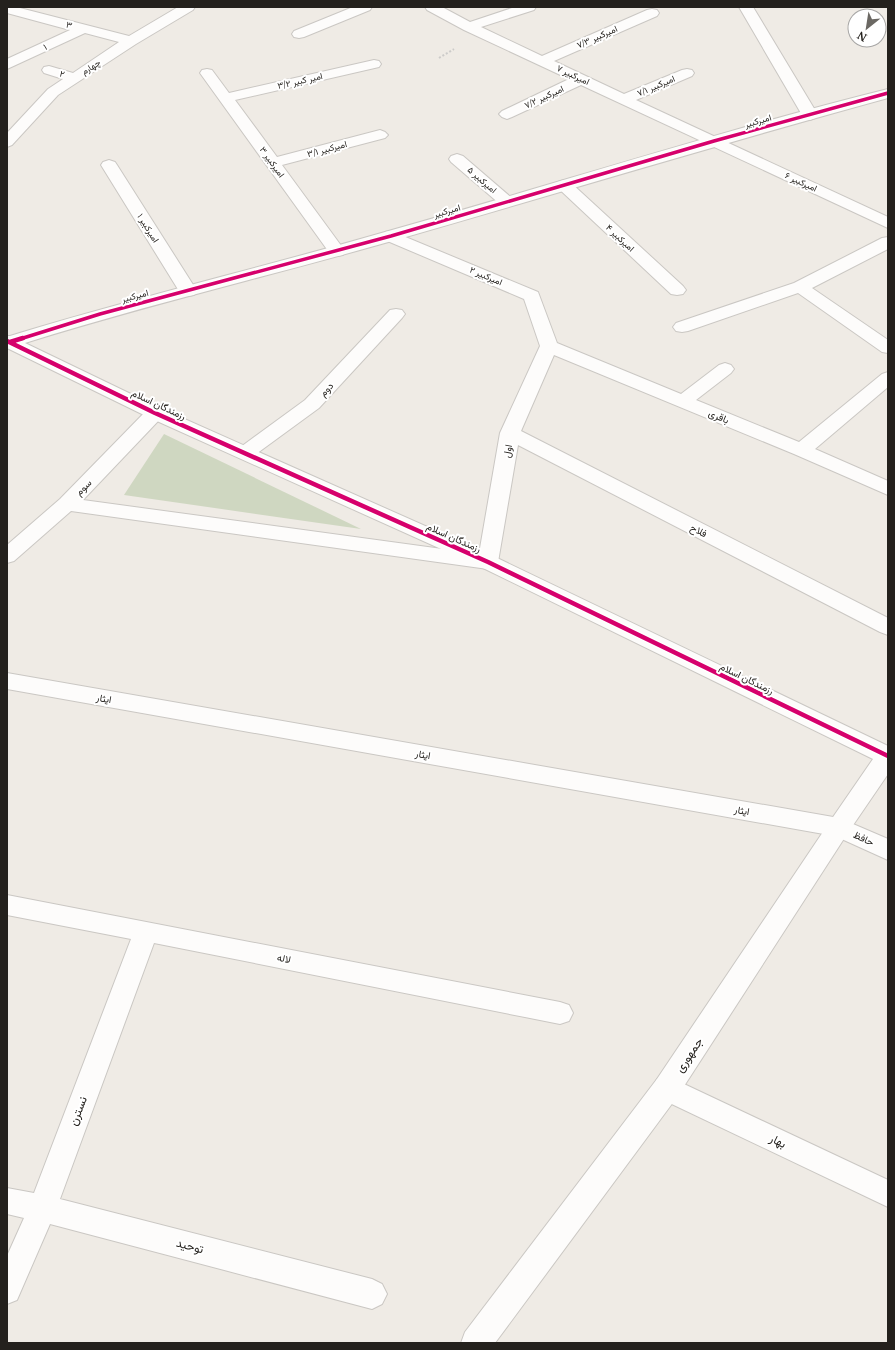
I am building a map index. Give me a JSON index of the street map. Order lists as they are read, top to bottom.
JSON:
{
  "streets": {
    "street": [
      "۳",
      "امیرکبیر ۷/۳",
      "۱",
      "چهارم",
      "۲",
      "امیرکبیر ۷",
      "امیر کبیر ۳/۲",
      "امیرکبیر ۷/۱",
      "امیرکبیر ۷/۲",
      "امیرکبیر",
      "امیرکبیر ۳/۱",
      "امیرکبیر ۳",
      "امیرکبیر ۵",
      "امیرکبیر ۶",
      "امیرکبیر ۱",
      "امیرکبیر ۴",
      "امیرکبیر ۲",
      "دوم",
      "رزمندگان اسلام",
      "باقری",
      "اول",
      "سوم",
      "فلاح",
      "ایثار",
      "حافظ",
      "لاله",
      "جمهوری",
      "نسترن",
      "بهار",
      "توحید"
    ]
  },
  "crossings": [
    ["۳", "۱"],
    ["۳", "چهارم"],
    ["امیرکبیر ۷/۳", "امیرکبیر ۷"],
    ["چهارم", "۲"],
    ["امیرکبیر ۷", "امیرکبیر ۷/۱"],
    ["امیرکبیر ۷", "امیرکبیر ۷/۲"],
    ["امیرکبیر ۷", "امیرکبیر"],
    ["امیرکبیر ۷", "امیرکبیر ۶"],
    ["امیر کبیر ۳/۲", "امیرکبیر ۳"],
    ["امیرکبیر", "امیرکبیر ۳"],
    ["امیرکبیر", "امیرکبیر ۵"],
    ["امیرکبیر", "امیرکبیر ۶"],
    ["امیرکبیر", "امیرکبیر ۱"],
    ["امیرکبیر", "امیرکبیر ۴"],
    ["امیرکبیر", "امیرکبیر ۲"],
    ["امیرکبیر", "رزمندگان اسلام"],
    ["امیرکبیر ۳/۱", "امیرکبیر ۳"],
    ["امیرکبیر ۲", "باقری"],
    ["امیرکبیر ۲", "اول"],
    ["دوم", "رزمندگان اسلام"],
    ["رزمندگان اسلام", "اول"],
    ["رزمندگان اسلام", "سوم"],
    ["رزمندگان اسلام", "جمهوری"],
    ["باقری", "اول"],
    ["اول", "فلاح"],
    ["ایثار", "حافظ"],
    ["ایثار", "جمهوری"],
    ["حافظ", "جمهوری"],
    ["لاله", "نسترن"],
    ["جمهوری", "بهار"],
    ["نسترن", "توحید"]
  ],
  "north": "bottom left"
}
